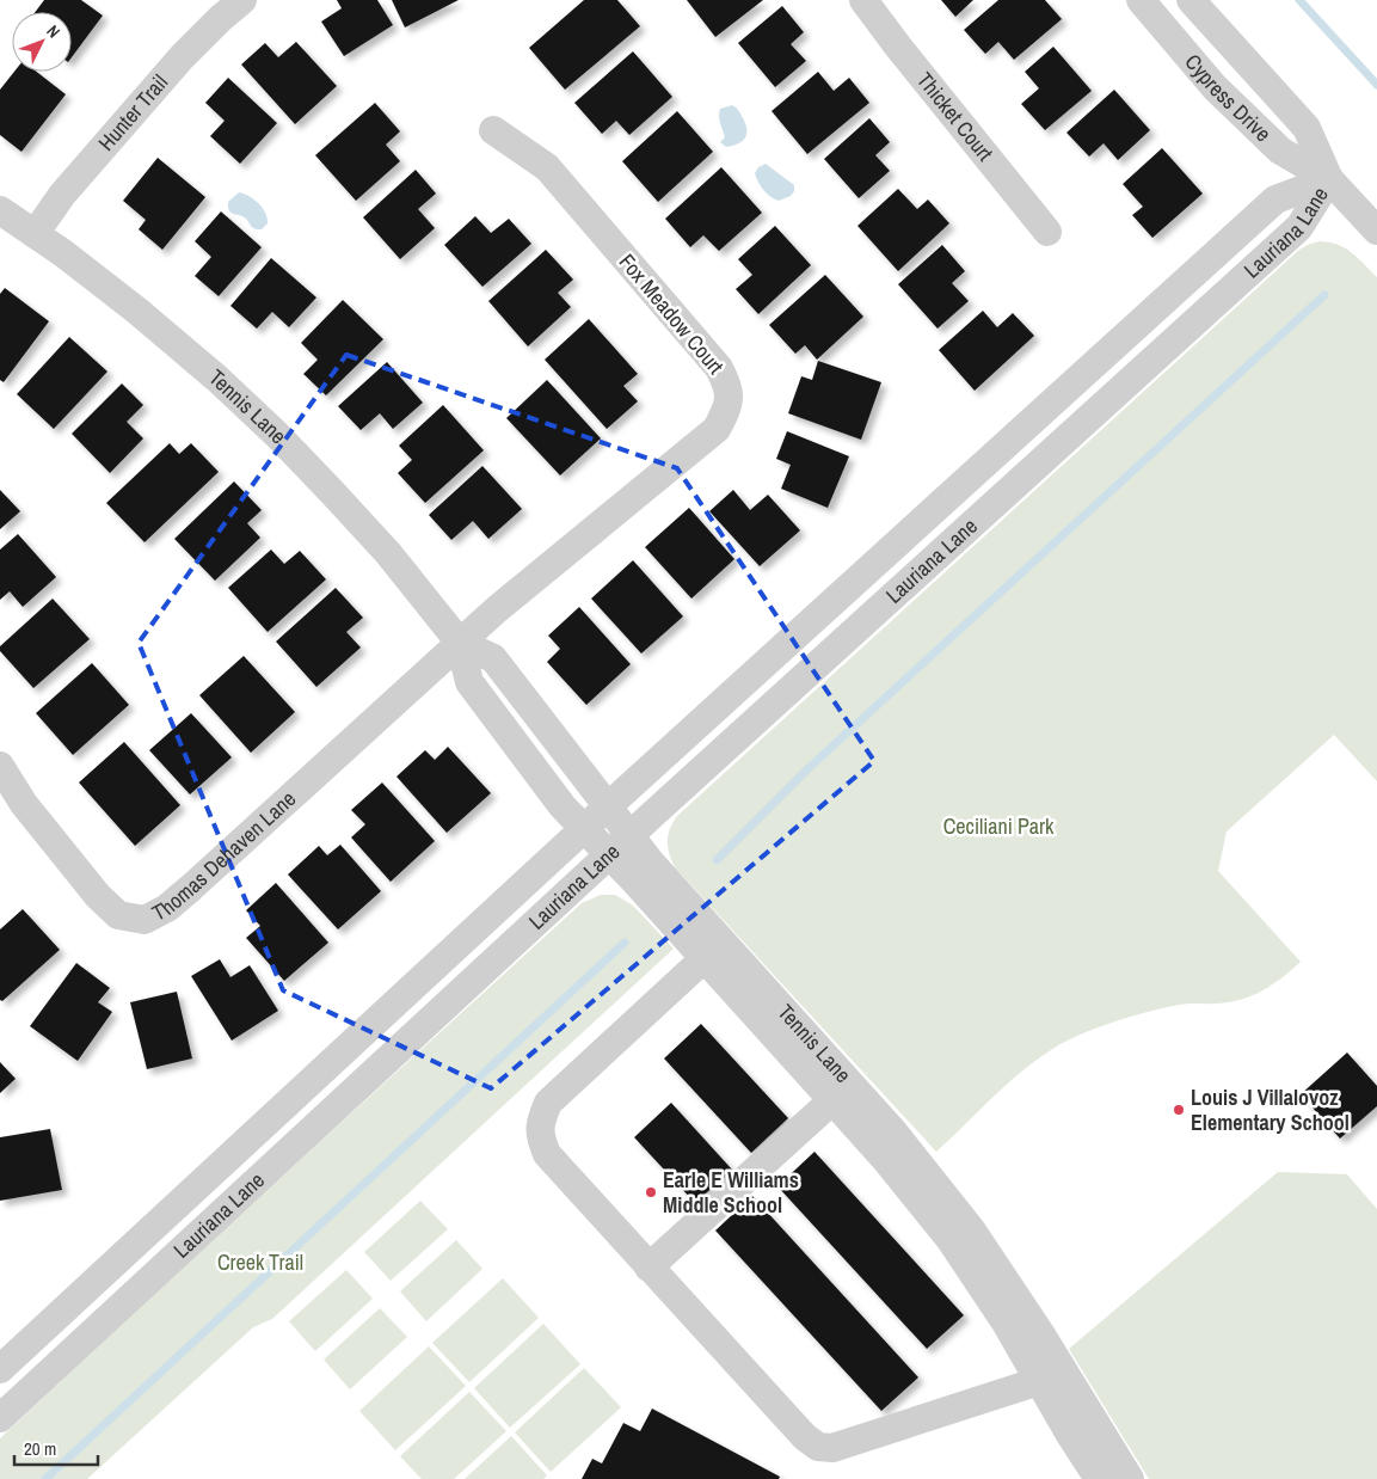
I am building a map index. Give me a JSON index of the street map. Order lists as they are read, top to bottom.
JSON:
{
  "streets": {
    "street": [
      "Cypress Drive",
      "Hunter Trail",
      "Thicket Court",
      "Lauriana Lane",
      "Fox Meadow Court",
      "Tennis Lane",
      "Thomas Dehaven Lane"
    ]
  },
  "crossings": [
    ["Cypress Drive", "Lauriana Lane"],
    ["Hunter Trail", "Tennis Lane"],
    ["Lauriana Lane", "Tennis Lane"],
    ["Fox Meadow Court", "Tennis Lane"],
    ["Fox Meadow Court", "Thomas Dehaven Lane"],
    ["Tennis Lane", "Thomas Dehaven Lane"]
  ],
  "parks": ["Ceciliani Park", "Creek Trail"],
  "places": ["Louis J Villalovoz Elementary School", "Earle E Williams Middle School"],
  "scale_bar": "20 m",
  "north": "top right"
}
